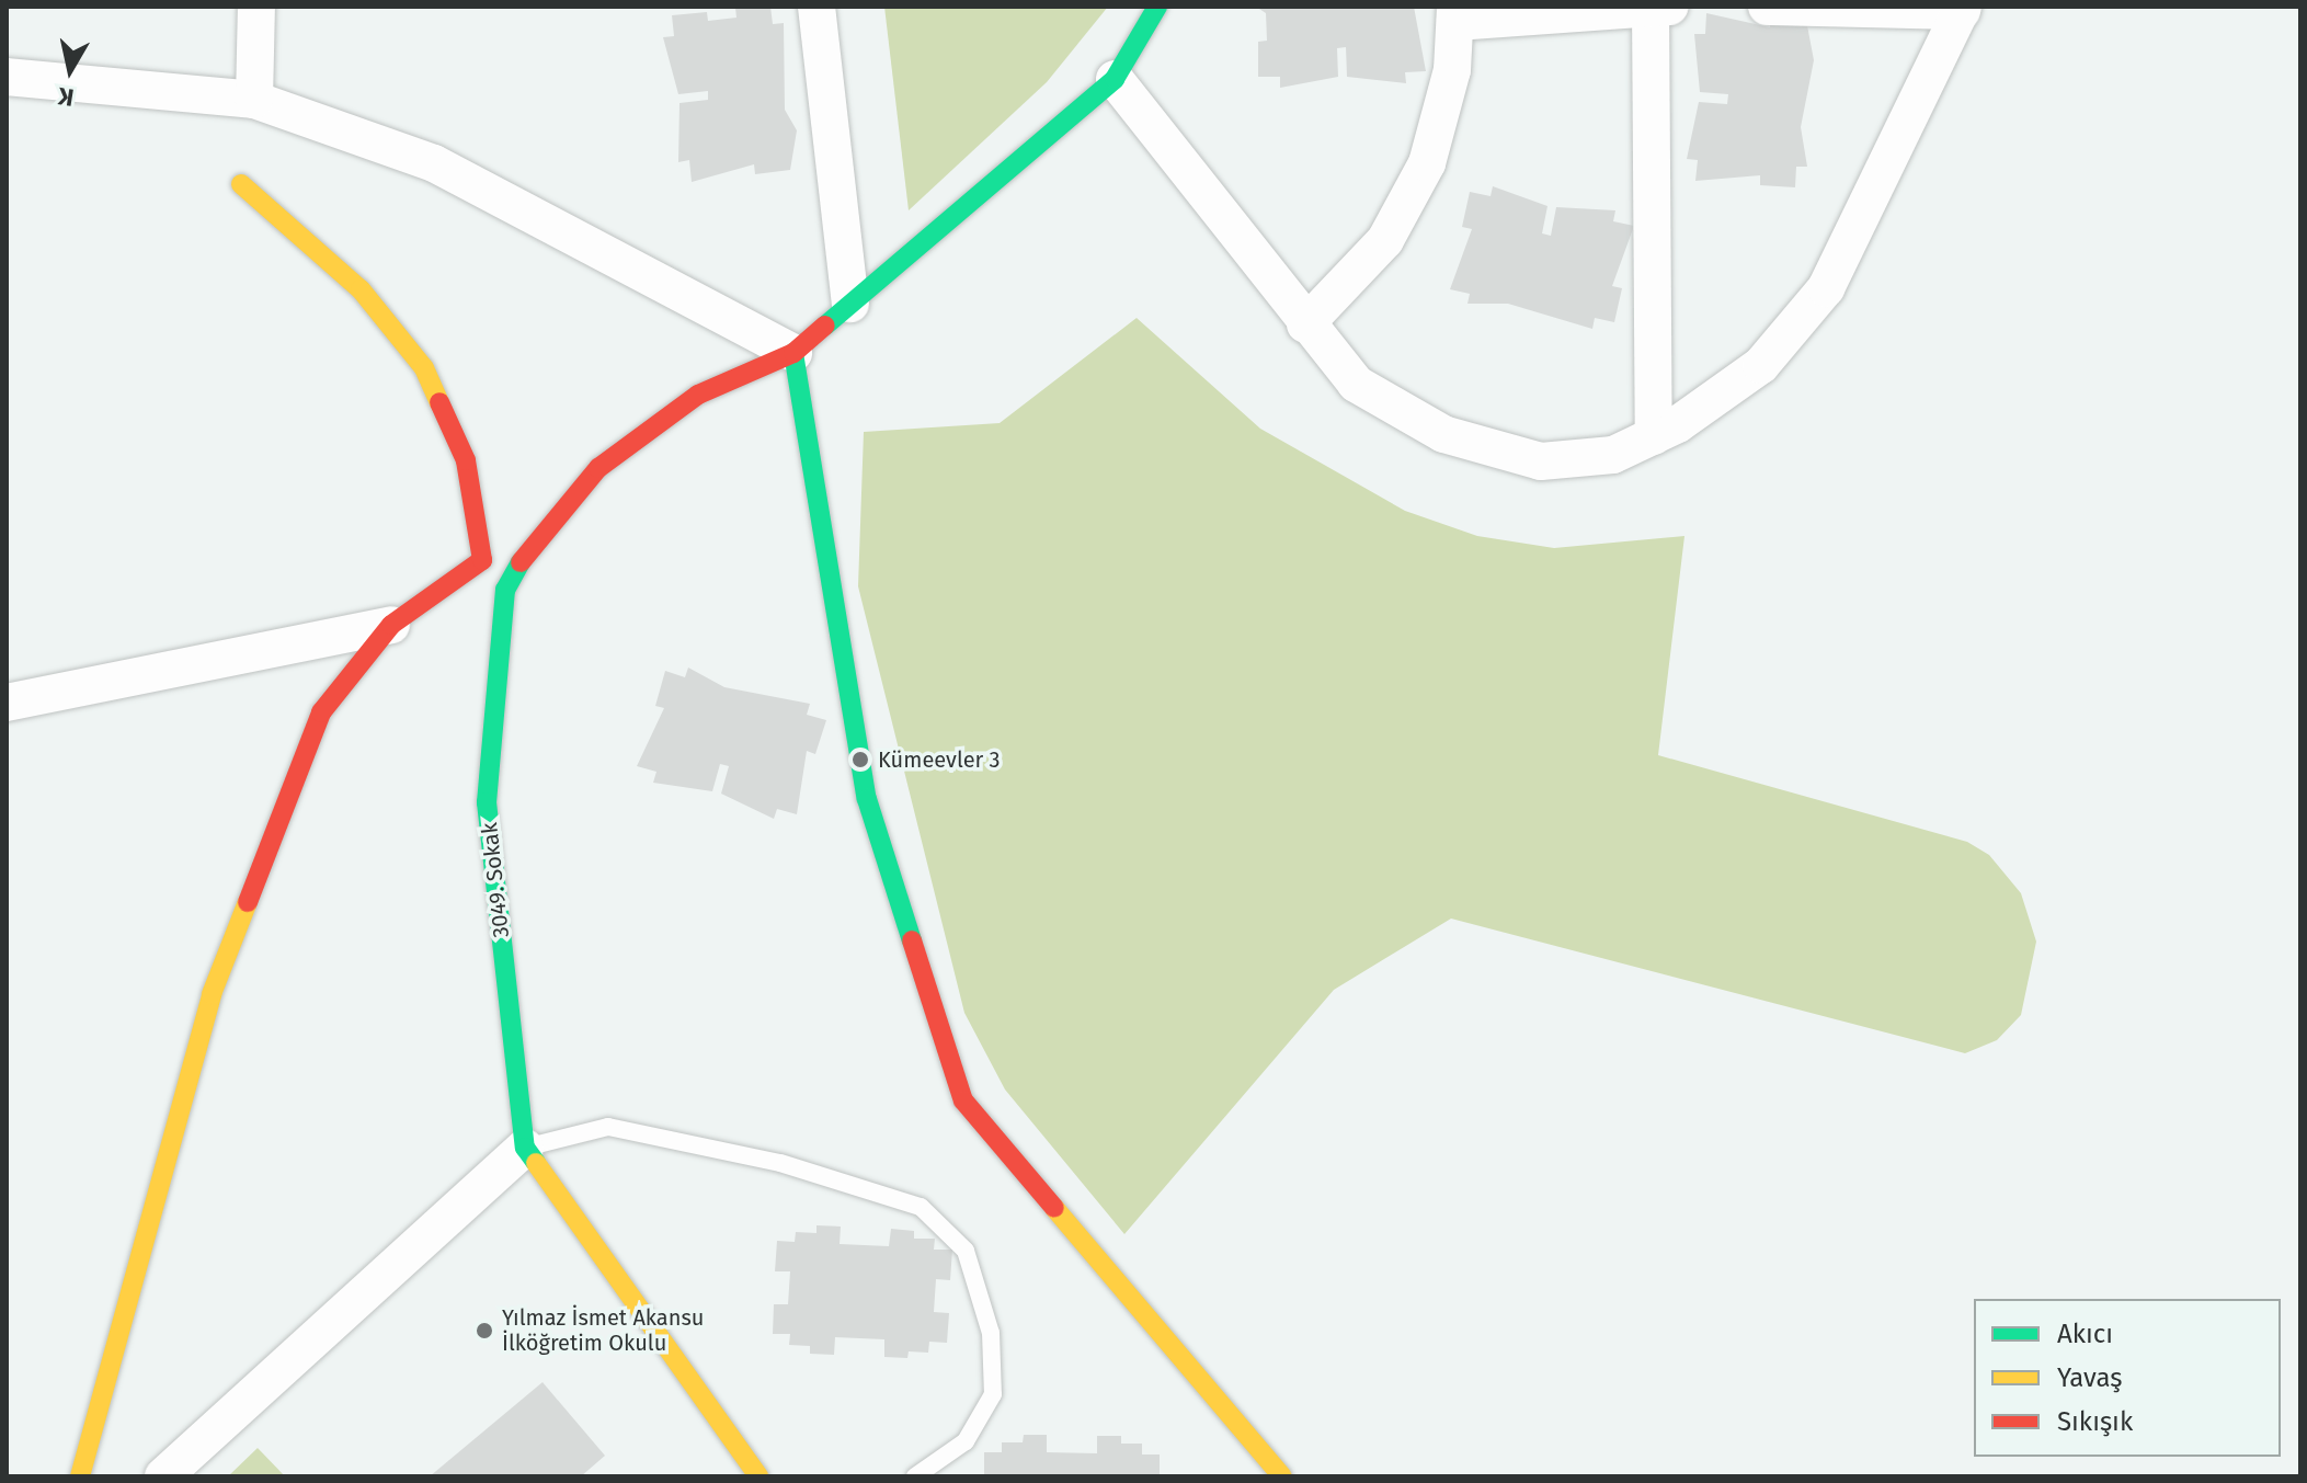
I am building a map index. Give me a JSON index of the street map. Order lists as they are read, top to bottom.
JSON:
{
  "streets": {
    "street": ["3049. Sokak"]
  },
  "places": ["Kümeevler 3", "Yılmaz İsmet Akansu İlköğretim Okulu"],
  "legend": ["Akıcı", "Yavaş", "Sıkışık"],
  "north": "bottom"
}
